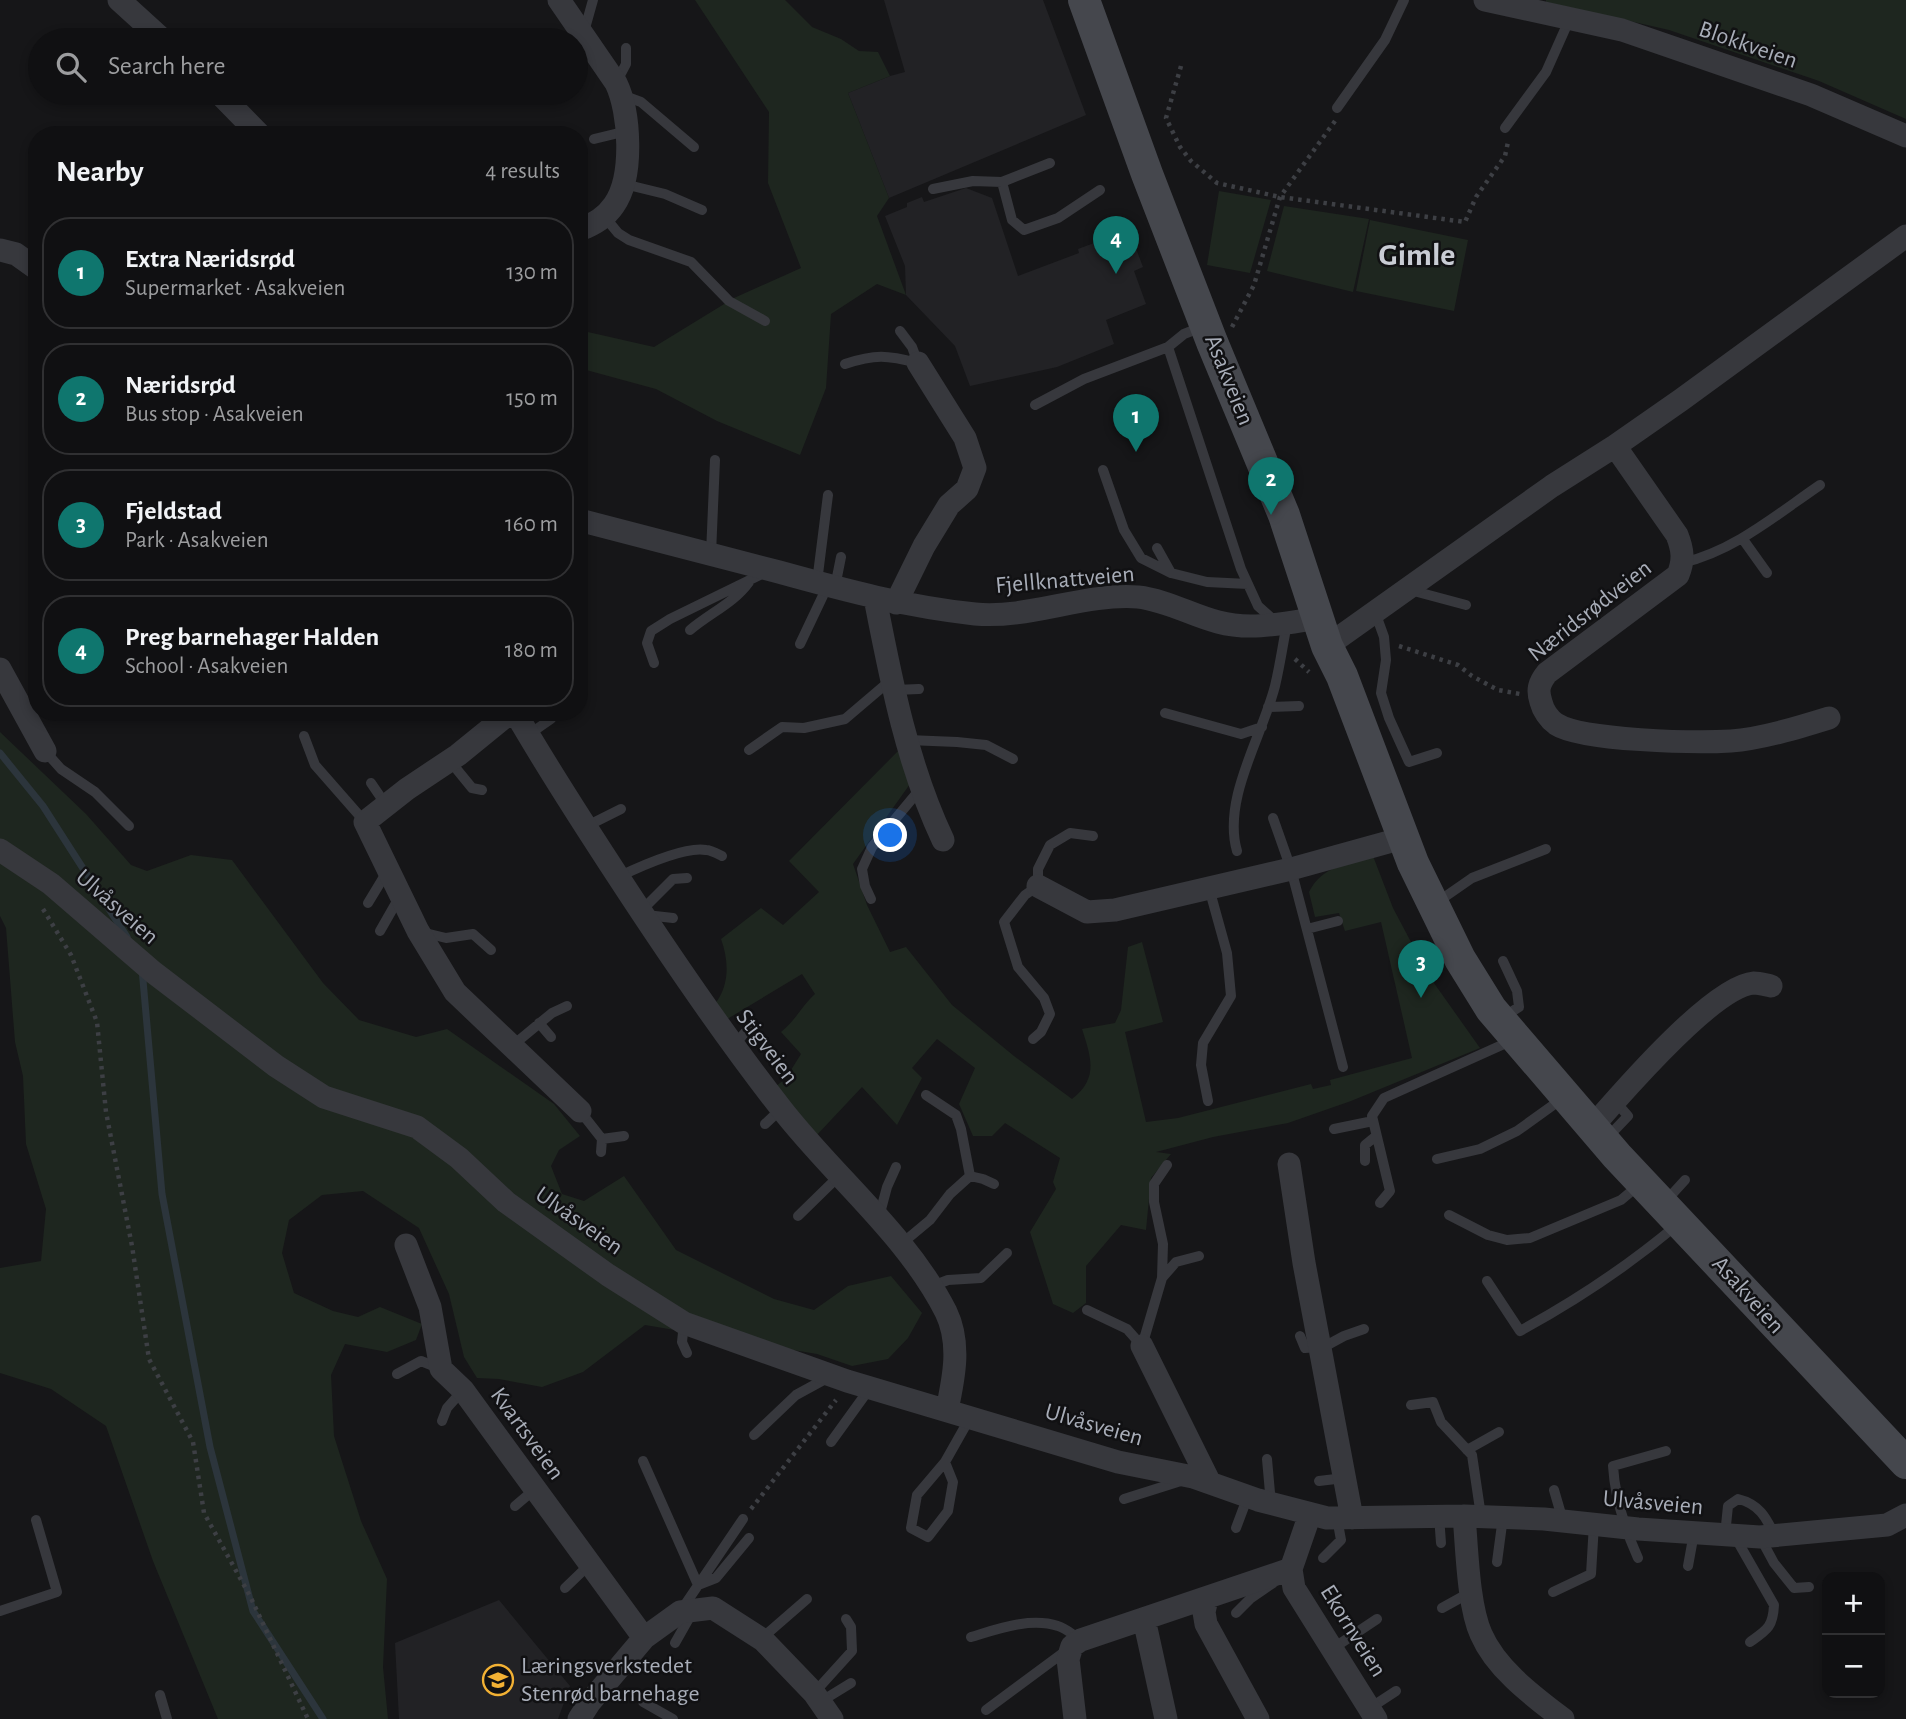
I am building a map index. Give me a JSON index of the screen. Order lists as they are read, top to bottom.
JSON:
{
  "streets": {
    "main road": ["Asakveien"],
    "street": [
      "Blokkveien",
      "Fjellknattveien",
      "Næridsrødveien",
      "Ulvåsveien",
      "Stigveien",
      "Kvartsveien",
      "Ekornveien"
    ]
  },
  "crossings": [
    ["Asakveien", "Fjellknattveien"],
    ["Ulvåsveien", "Stigveien"],
    ["Ulvåsveien", "Ekornveien"]
  ],
  "districts": ["Gimle"],
  "places": {
    "school or university": ["Læringsverkstedet Stenrød barnehage"]
  },
  "page": {
    "search": "Search here",
    "heading": ["Nearby", "4 results"],
    "pins": [
      "4",
      "1",
      "2",
      "3"
    ],
    "list": [
      {
        "mark": "1",
        "name": "Extra Næridsrød",
        "note": "Supermarket · Asakveien",
        "value": "130 m"
      },
      {
        "mark": "2",
        "name": "Næridsrød",
        "note": "Bus stop · Asakveien",
        "value": "150 m"
      },
      {
        "mark": "3",
        "name": "Fjeldstad",
        "note": "Park · Asakveien",
        "value": "160 m"
      },
      {
        "mark": "4",
        "name": "Preg barnehager Halden",
        "note": "School · Asakveien",
        "value": "180 m"
      }
    ],
    "map_buttons": ["+", "−"]
  }
}
